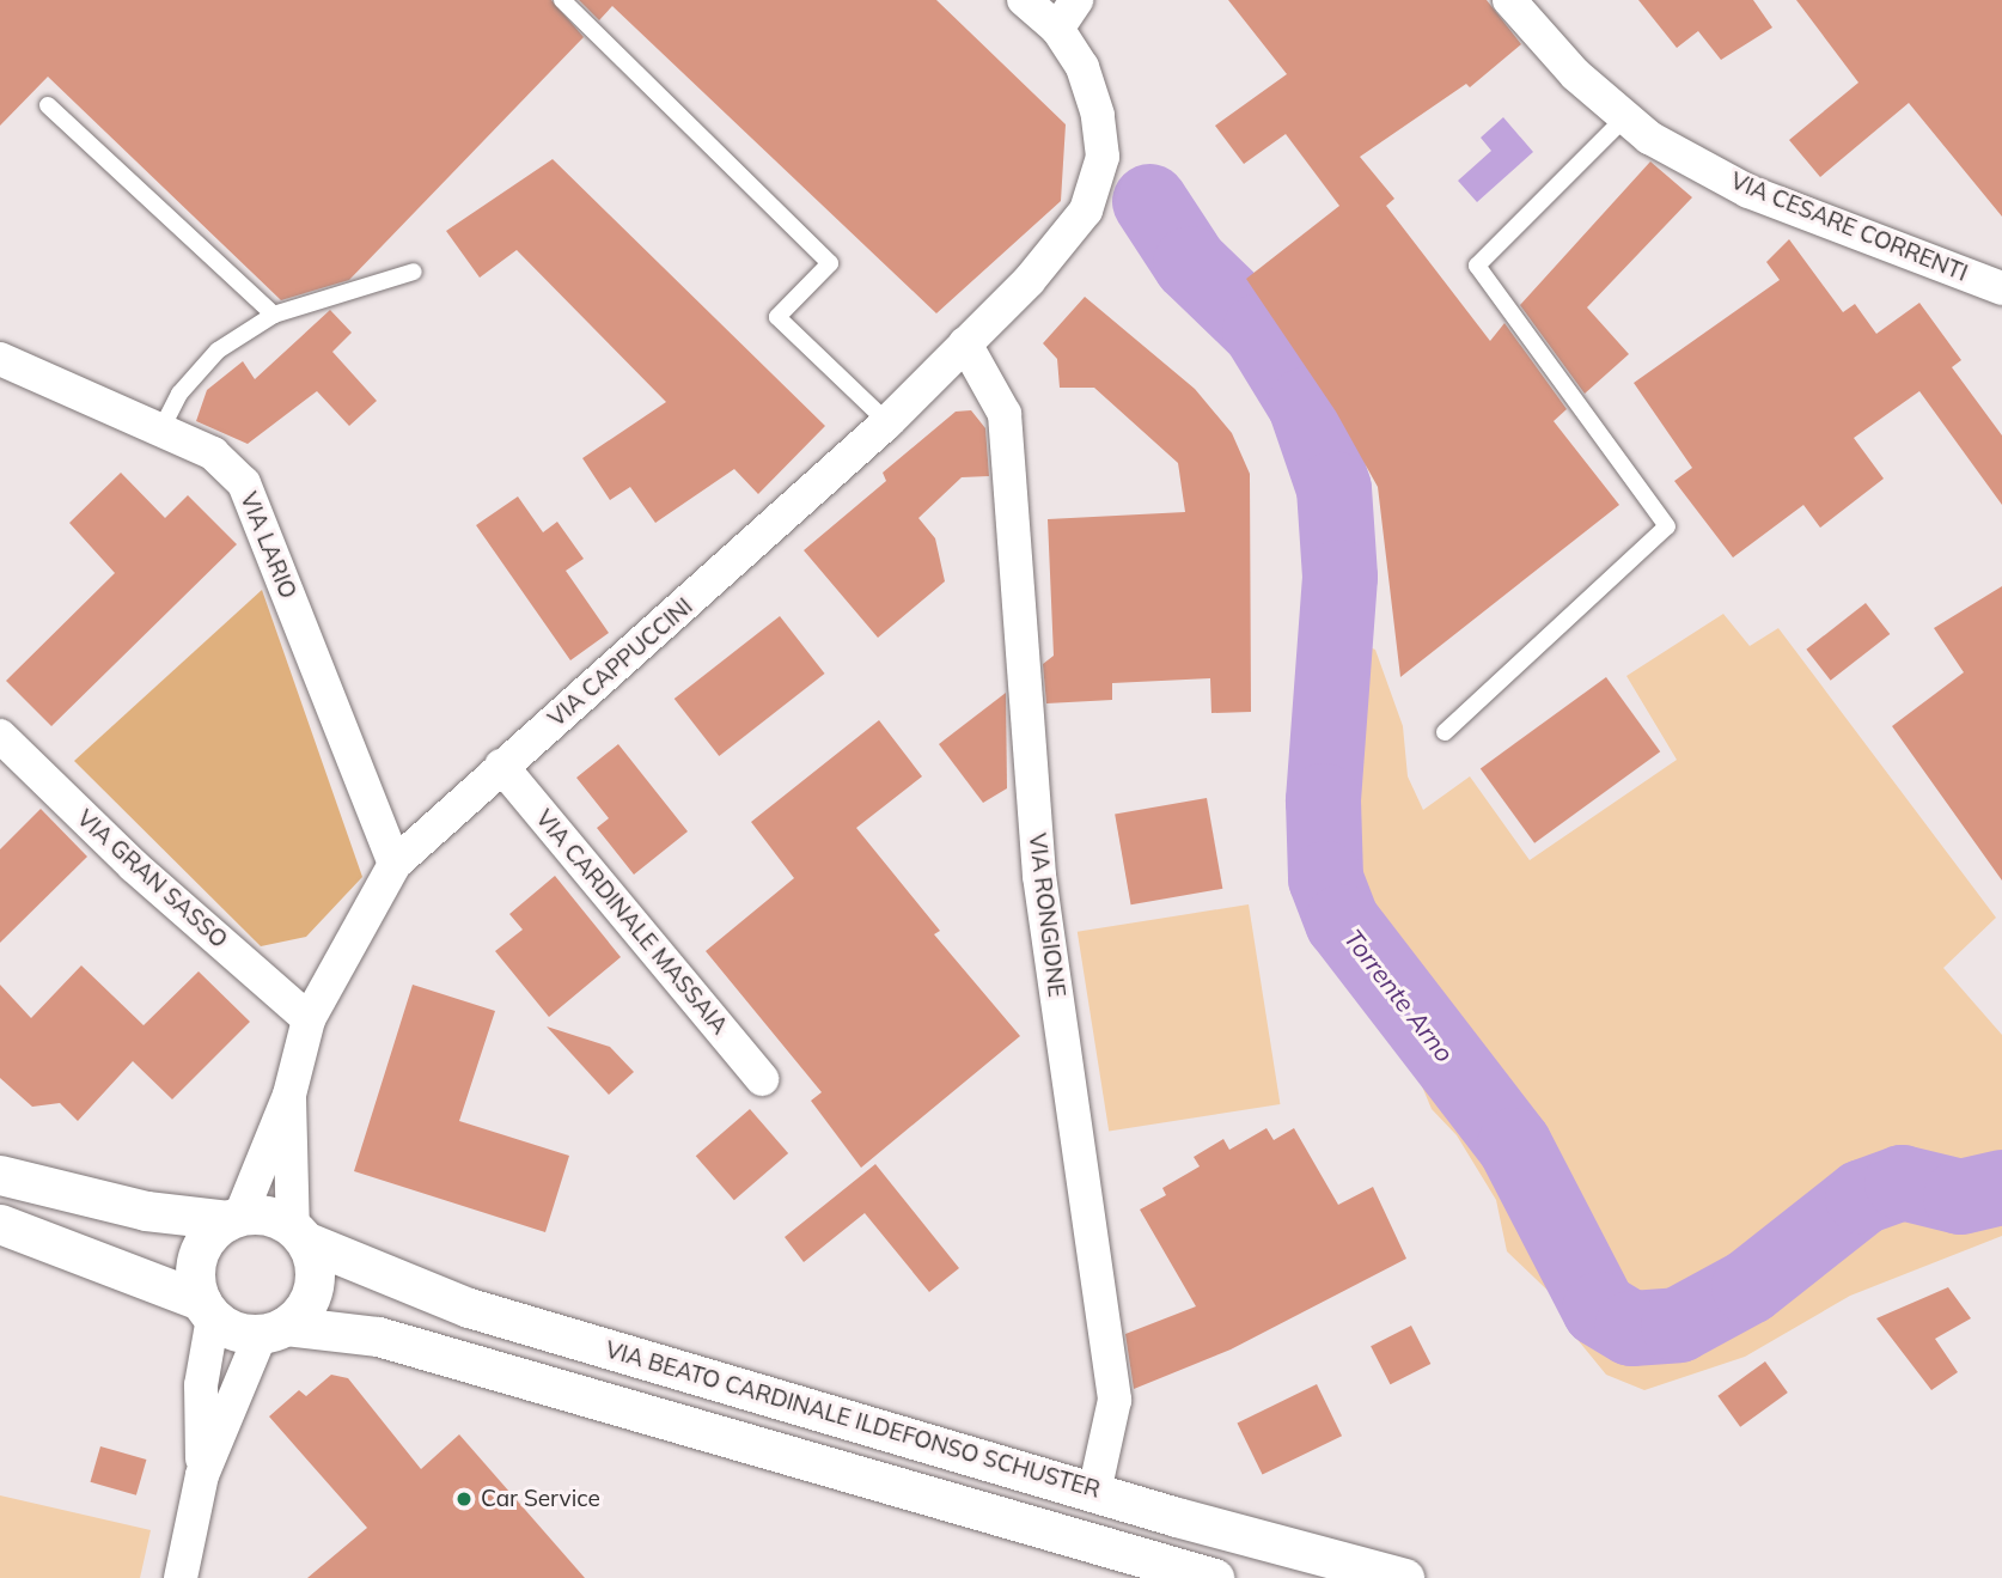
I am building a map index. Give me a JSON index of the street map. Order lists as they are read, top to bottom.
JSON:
{
  "streets": {
    "street": [
      "VIA CESARE CORRENTI",
      "VIA LARIO",
      "VIA CAPPUCCINI",
      "VIA GRAN SASSO",
      "VIA RONGIONE",
      "VIA CARDINALE MASSAIA",
      "VIA BEATO CARDINALE ILDEFONSO SCHUSTER"
    ]
  },
  "crossings": [
    ["VIA LARIO", "VIA CAPPUCCINI"],
    ["VIA CAPPUCCINI", "VIA GRAN SASSO"],
    ["VIA CAPPUCCINI", "VIA RONGIONE"],
    ["VIA CAPPUCCINI", "VIA CARDINALE MASSAIA"],
    ["VIA CAPPUCCINI", "VIA BEATO CARDINALE ILDEFONSO SCHUSTER"],
    ["VIA RONGIONE", "VIA BEATO CARDINALE ILDEFONSO SCHUSTER"]
  ],
  "water": ["Torrente Arno"],
  "places": ["Car Service"]
}
